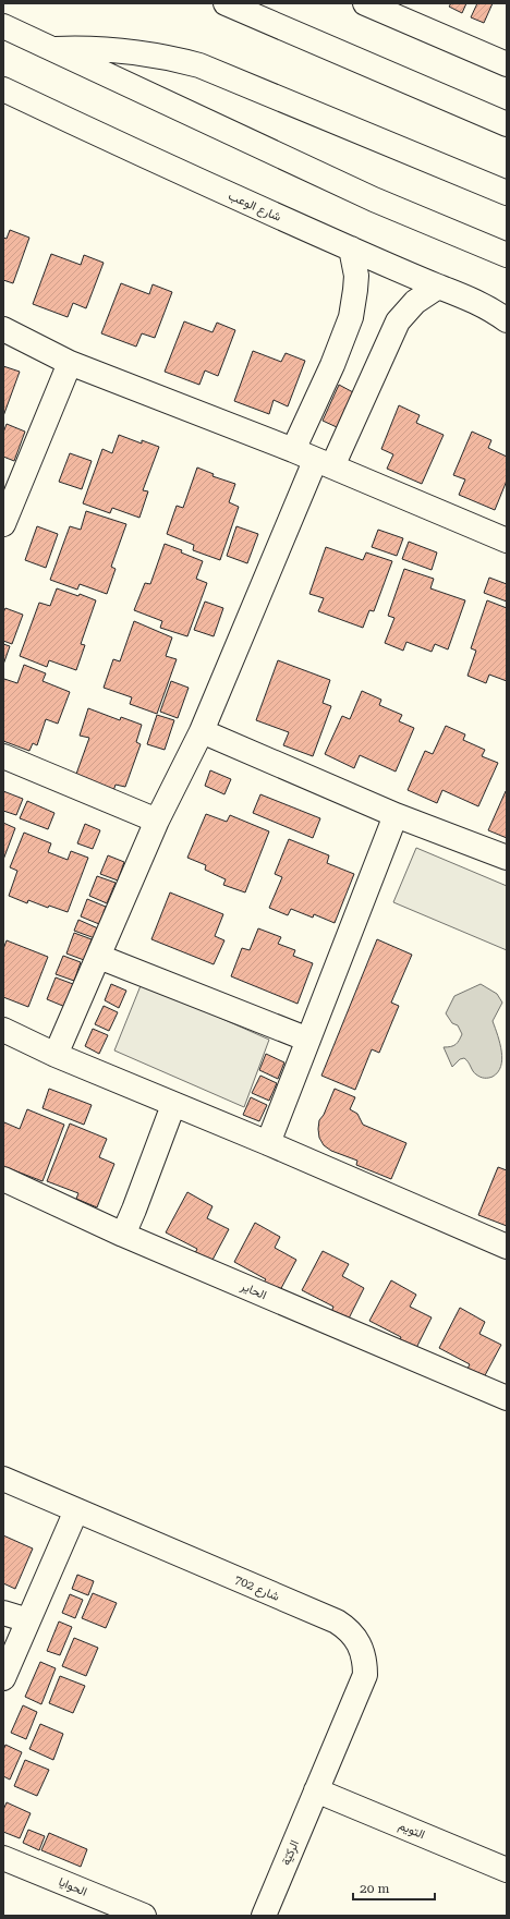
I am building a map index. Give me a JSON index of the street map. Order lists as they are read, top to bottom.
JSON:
{
  "streets": {
    "street": [
      "شارع الوعب",
      "الحاير",
      "شارع 702",
      "التويم",
      "الركيّة",
      "الحوايا"
    ]
  },
  "crossings": [
    ["شارع 702", "التويم"],
    ["شارع 702", "الركيّة"],
    ["التويم", "الركيّة"]
  ],
  "scale_bar": "20 m"
}
